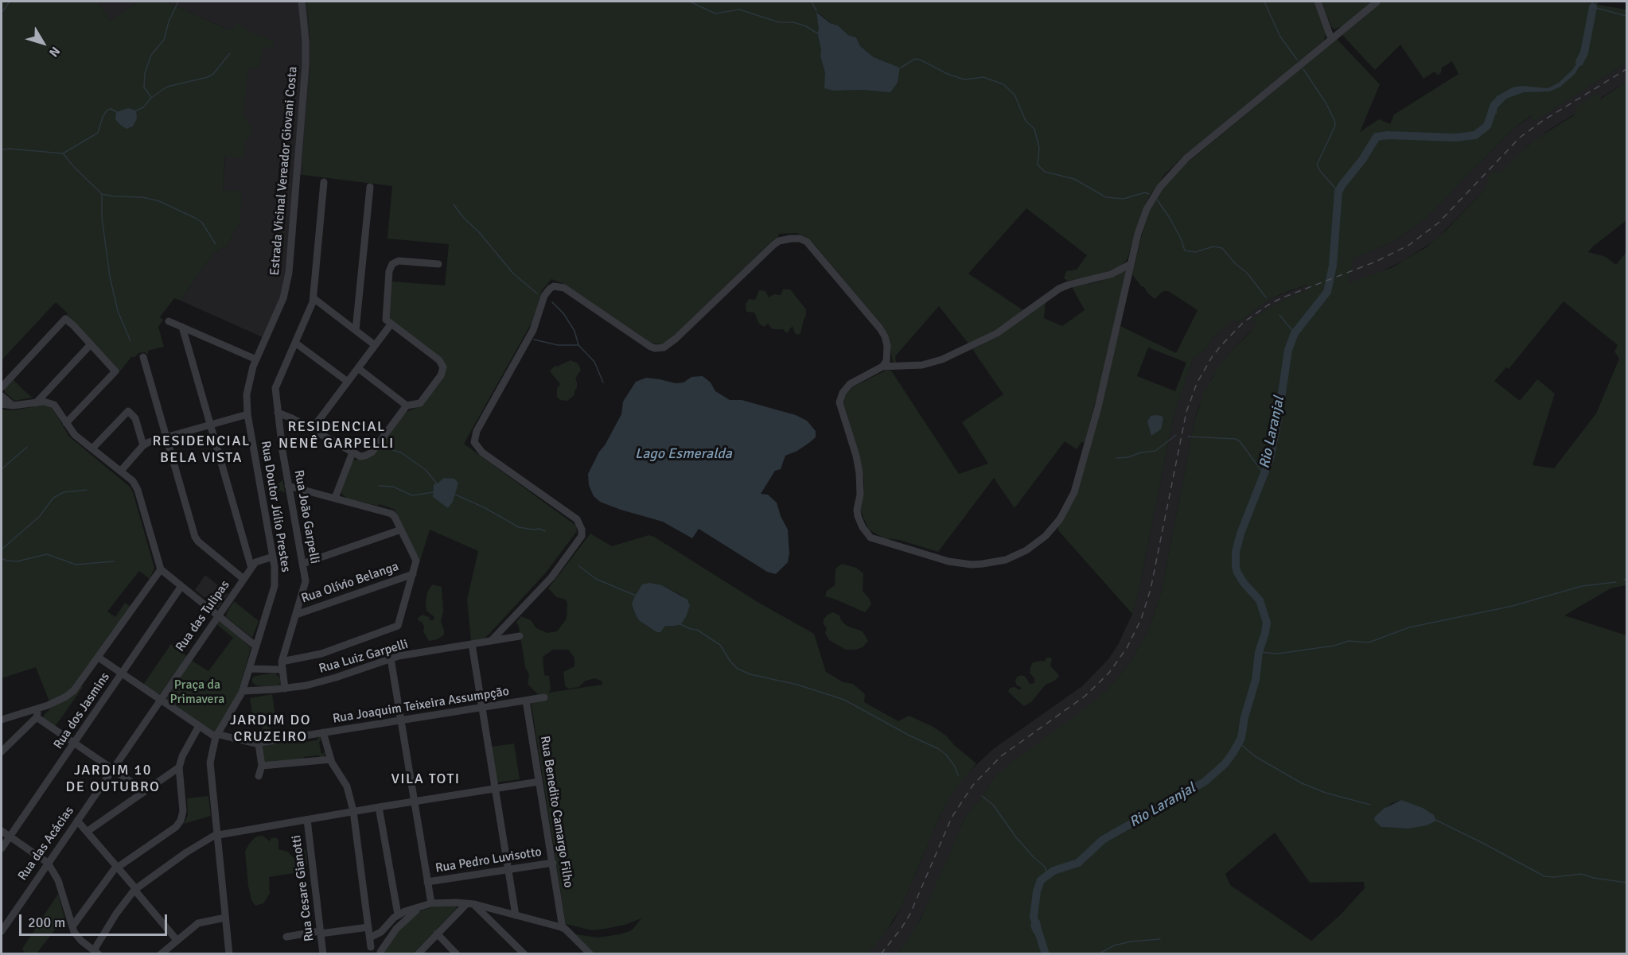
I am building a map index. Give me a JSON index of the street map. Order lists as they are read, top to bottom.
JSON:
{
  "streets": {
    "street": [
      "Estrada Vicinal Vereador Giovani Costa",
      "Rua Doutor Júlio Prestes",
      "Rua João Garpelli",
      "Rua Olívio Belanga",
      "Rua das Tulipas",
      "Rua Luiz Garpelli",
      "Rua Joaquim Teixeira Assumpção",
      "Rua dos Jasmins",
      "Rua Benedito Camargo Filho",
      "Rua das Acácias",
      "Rua Pedro Luvisotto",
      "Rua Cesare Gianotti"
    ]
  },
  "crossings": [
    ["Estrada Vicinal Vereador Giovani Costa", "Rua Doutor Júlio Prestes"],
    ["Rua Doutor Júlio Prestes", "Rua Luiz Garpelli"],
    ["Rua Doutor Júlio Prestes", "Rua Joaquim Teixeira Assumpção"],
    ["Rua João Garpelli", "Rua Olívio Belanga"],
    ["Rua João Garpelli", "Rua Luiz Garpelli"],
    ["Rua das Tulipas", "Rua Joaquim Teixeira Assumpção"],
    ["Rua das Tulipas", "Rua das Acácias"],
    ["Rua Joaquim Teixeira Assumpção", "Rua dos Jasmins"],
    ["Rua Joaquim Teixeira Assumpção", "Rua Benedito Camargo Filho"],
    ["Rua Joaquim Teixeira Assumpção", "Rua das Acácias"],
    ["Rua Benedito Camargo Filho", "Rua Pedro Luvisotto"]
  ],
  "districts": [
    "RESIDENCIAL NENÊ GARPELLI",
    "RESIDENCIAL BELA VISTA",
    "JARDIM DO CRUZEIRO",
    "JARDIM 10 DE OUTUBRO",
    "VILA TOTI"
  ],
  "water": ["Rio Laranjal", "Lago Esmeralda"],
  "parks": ["Praça da Primavera"],
  "scale_bar": "200 m",
  "north": "bottom right"
}
